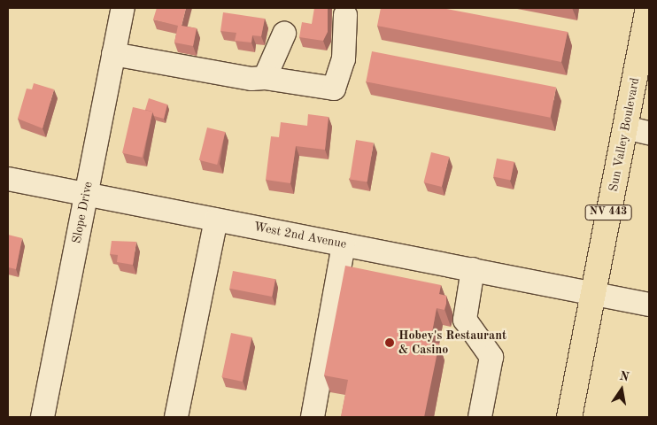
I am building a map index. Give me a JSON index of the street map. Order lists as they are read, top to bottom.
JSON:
{
  "streets": {
    "main road": ["Sun Valley Boulevard", "NV 443"],
    "street": ["Slope Drive", "West 2nd Avenue"]
  },
  "crossings": [
    ["Sun Valley Boulevard", "West 2nd Avenue"],
    ["Slope Drive", "West 2nd Avenue"]
  ],
  "places": ["Hobey's Restaurant & Casino"],
  "north": "top"
}
